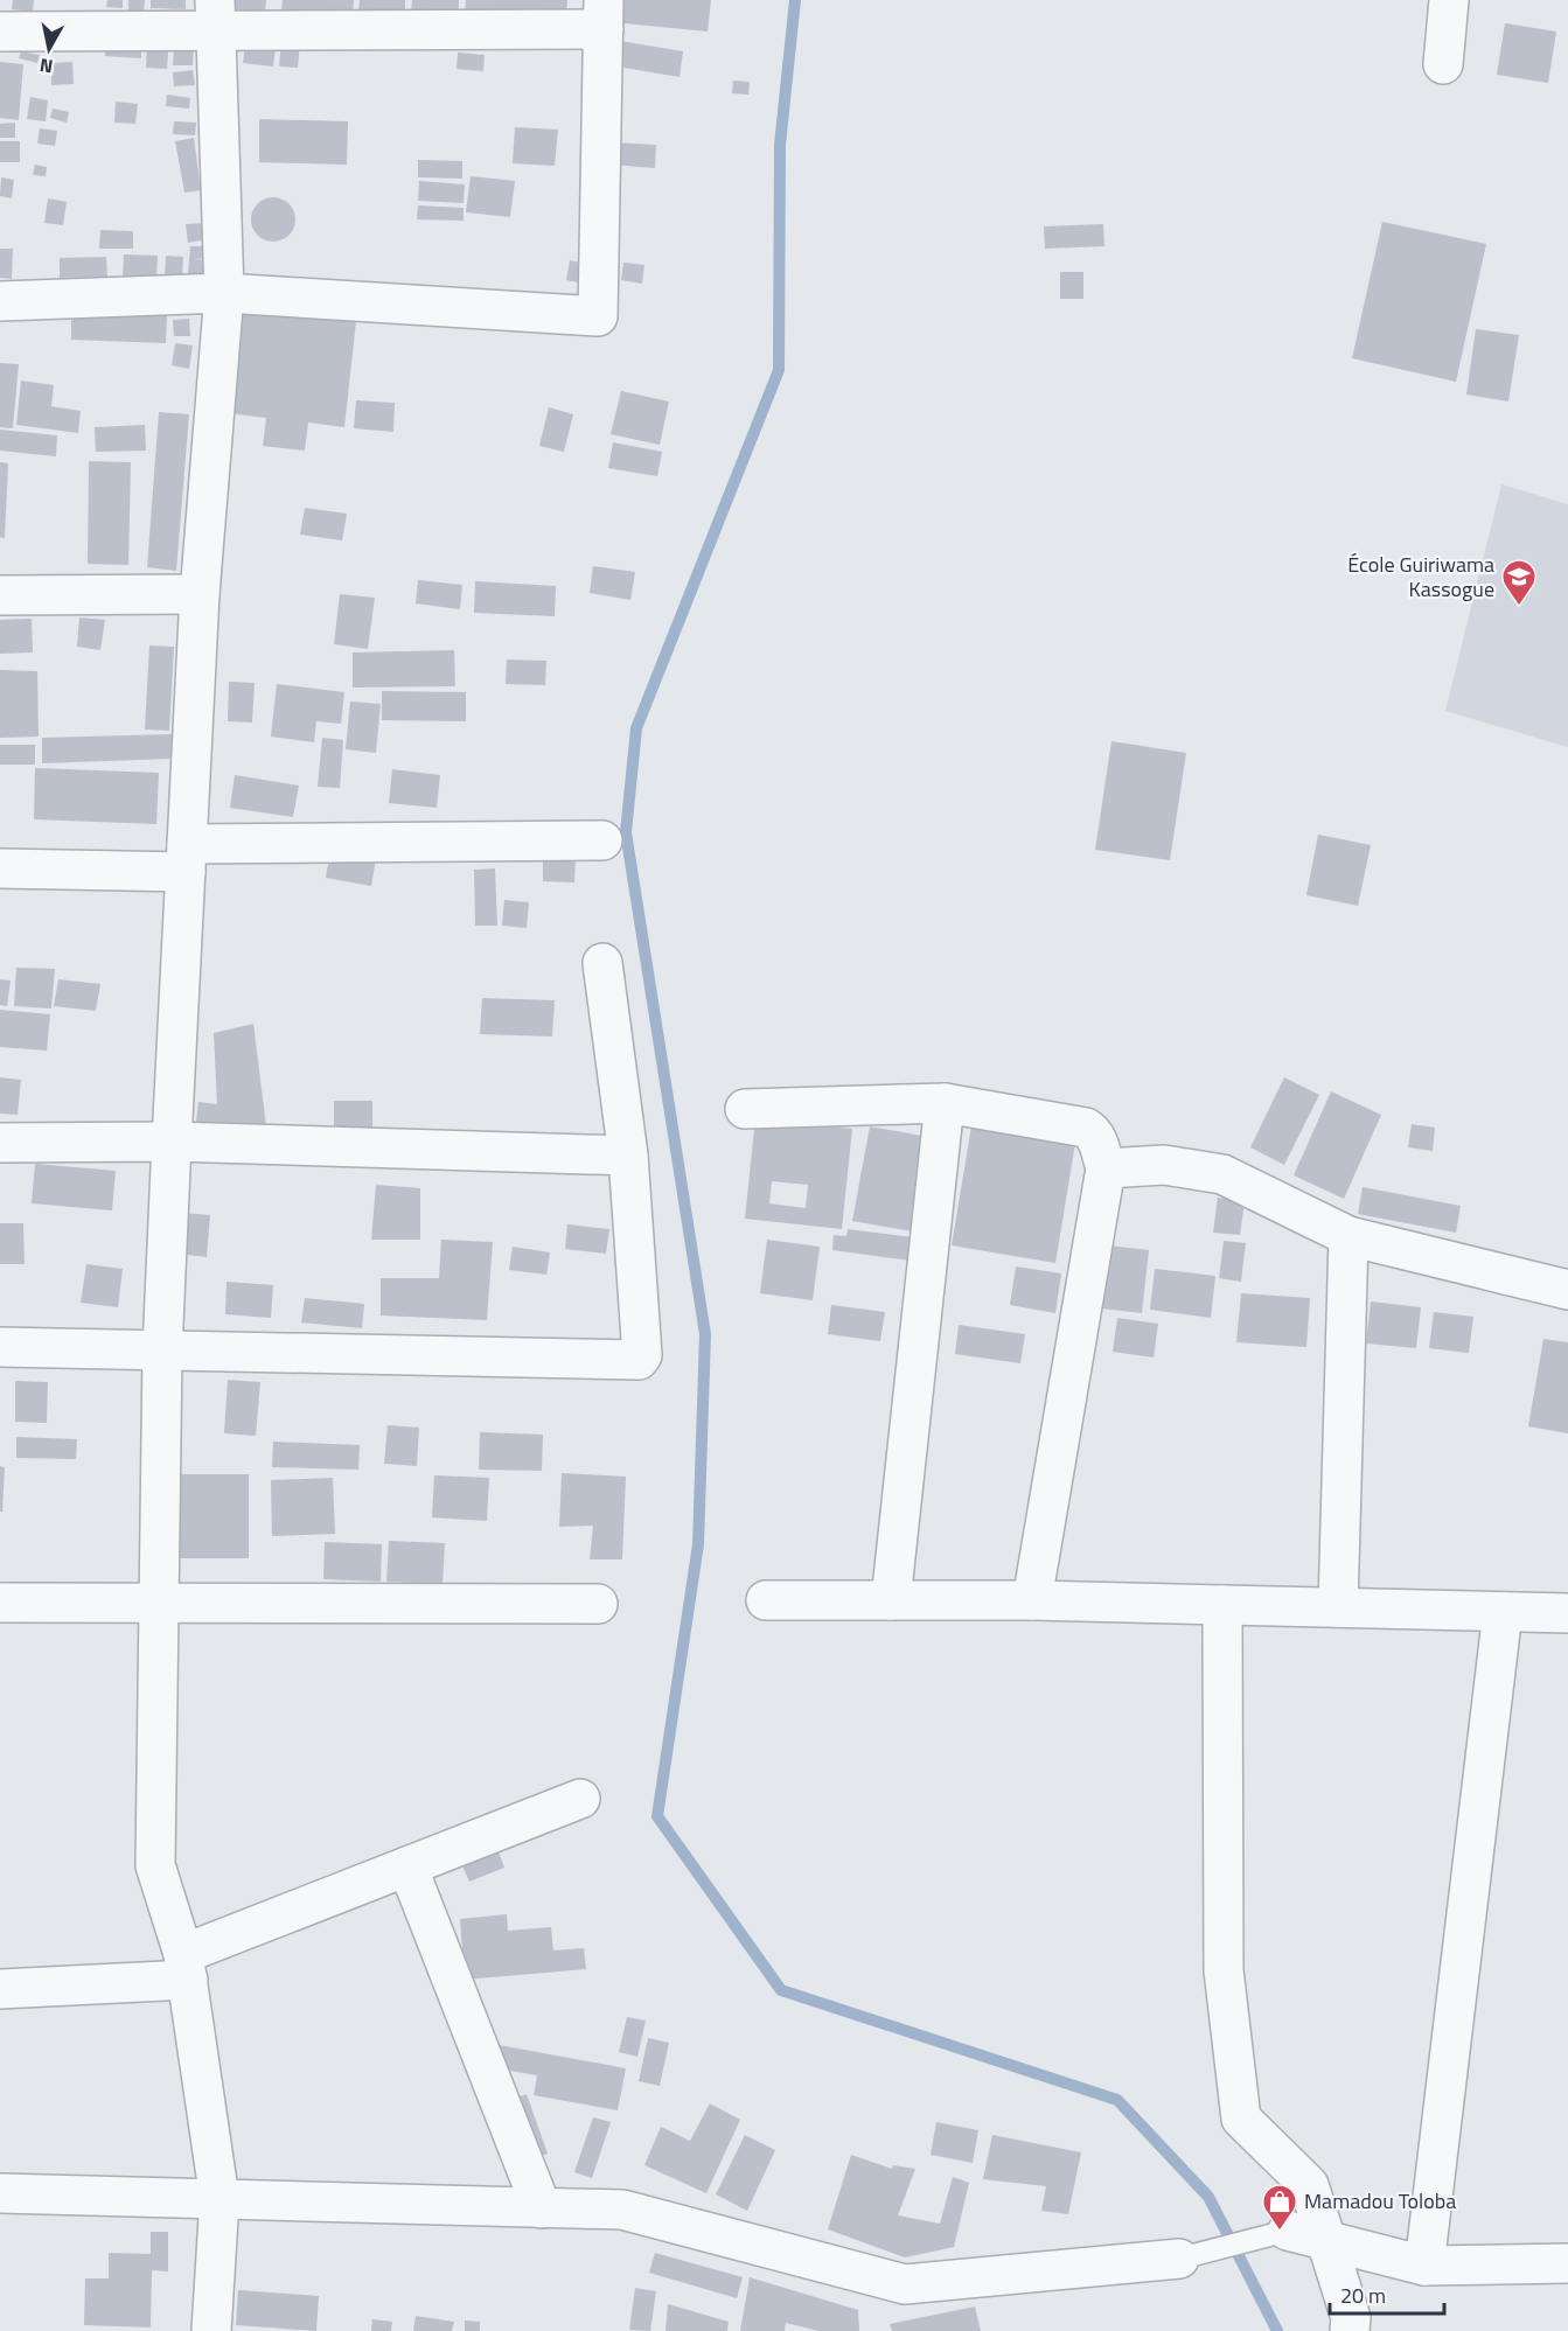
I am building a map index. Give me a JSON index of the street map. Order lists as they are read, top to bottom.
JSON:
{
  "places": {
    "school or university": ["École Guiriwama Kassogue"],
    "shop": ["Mamadou Toloba"]
  },
  "scale_bar": "20 m",
  "north": "bottom"
}
